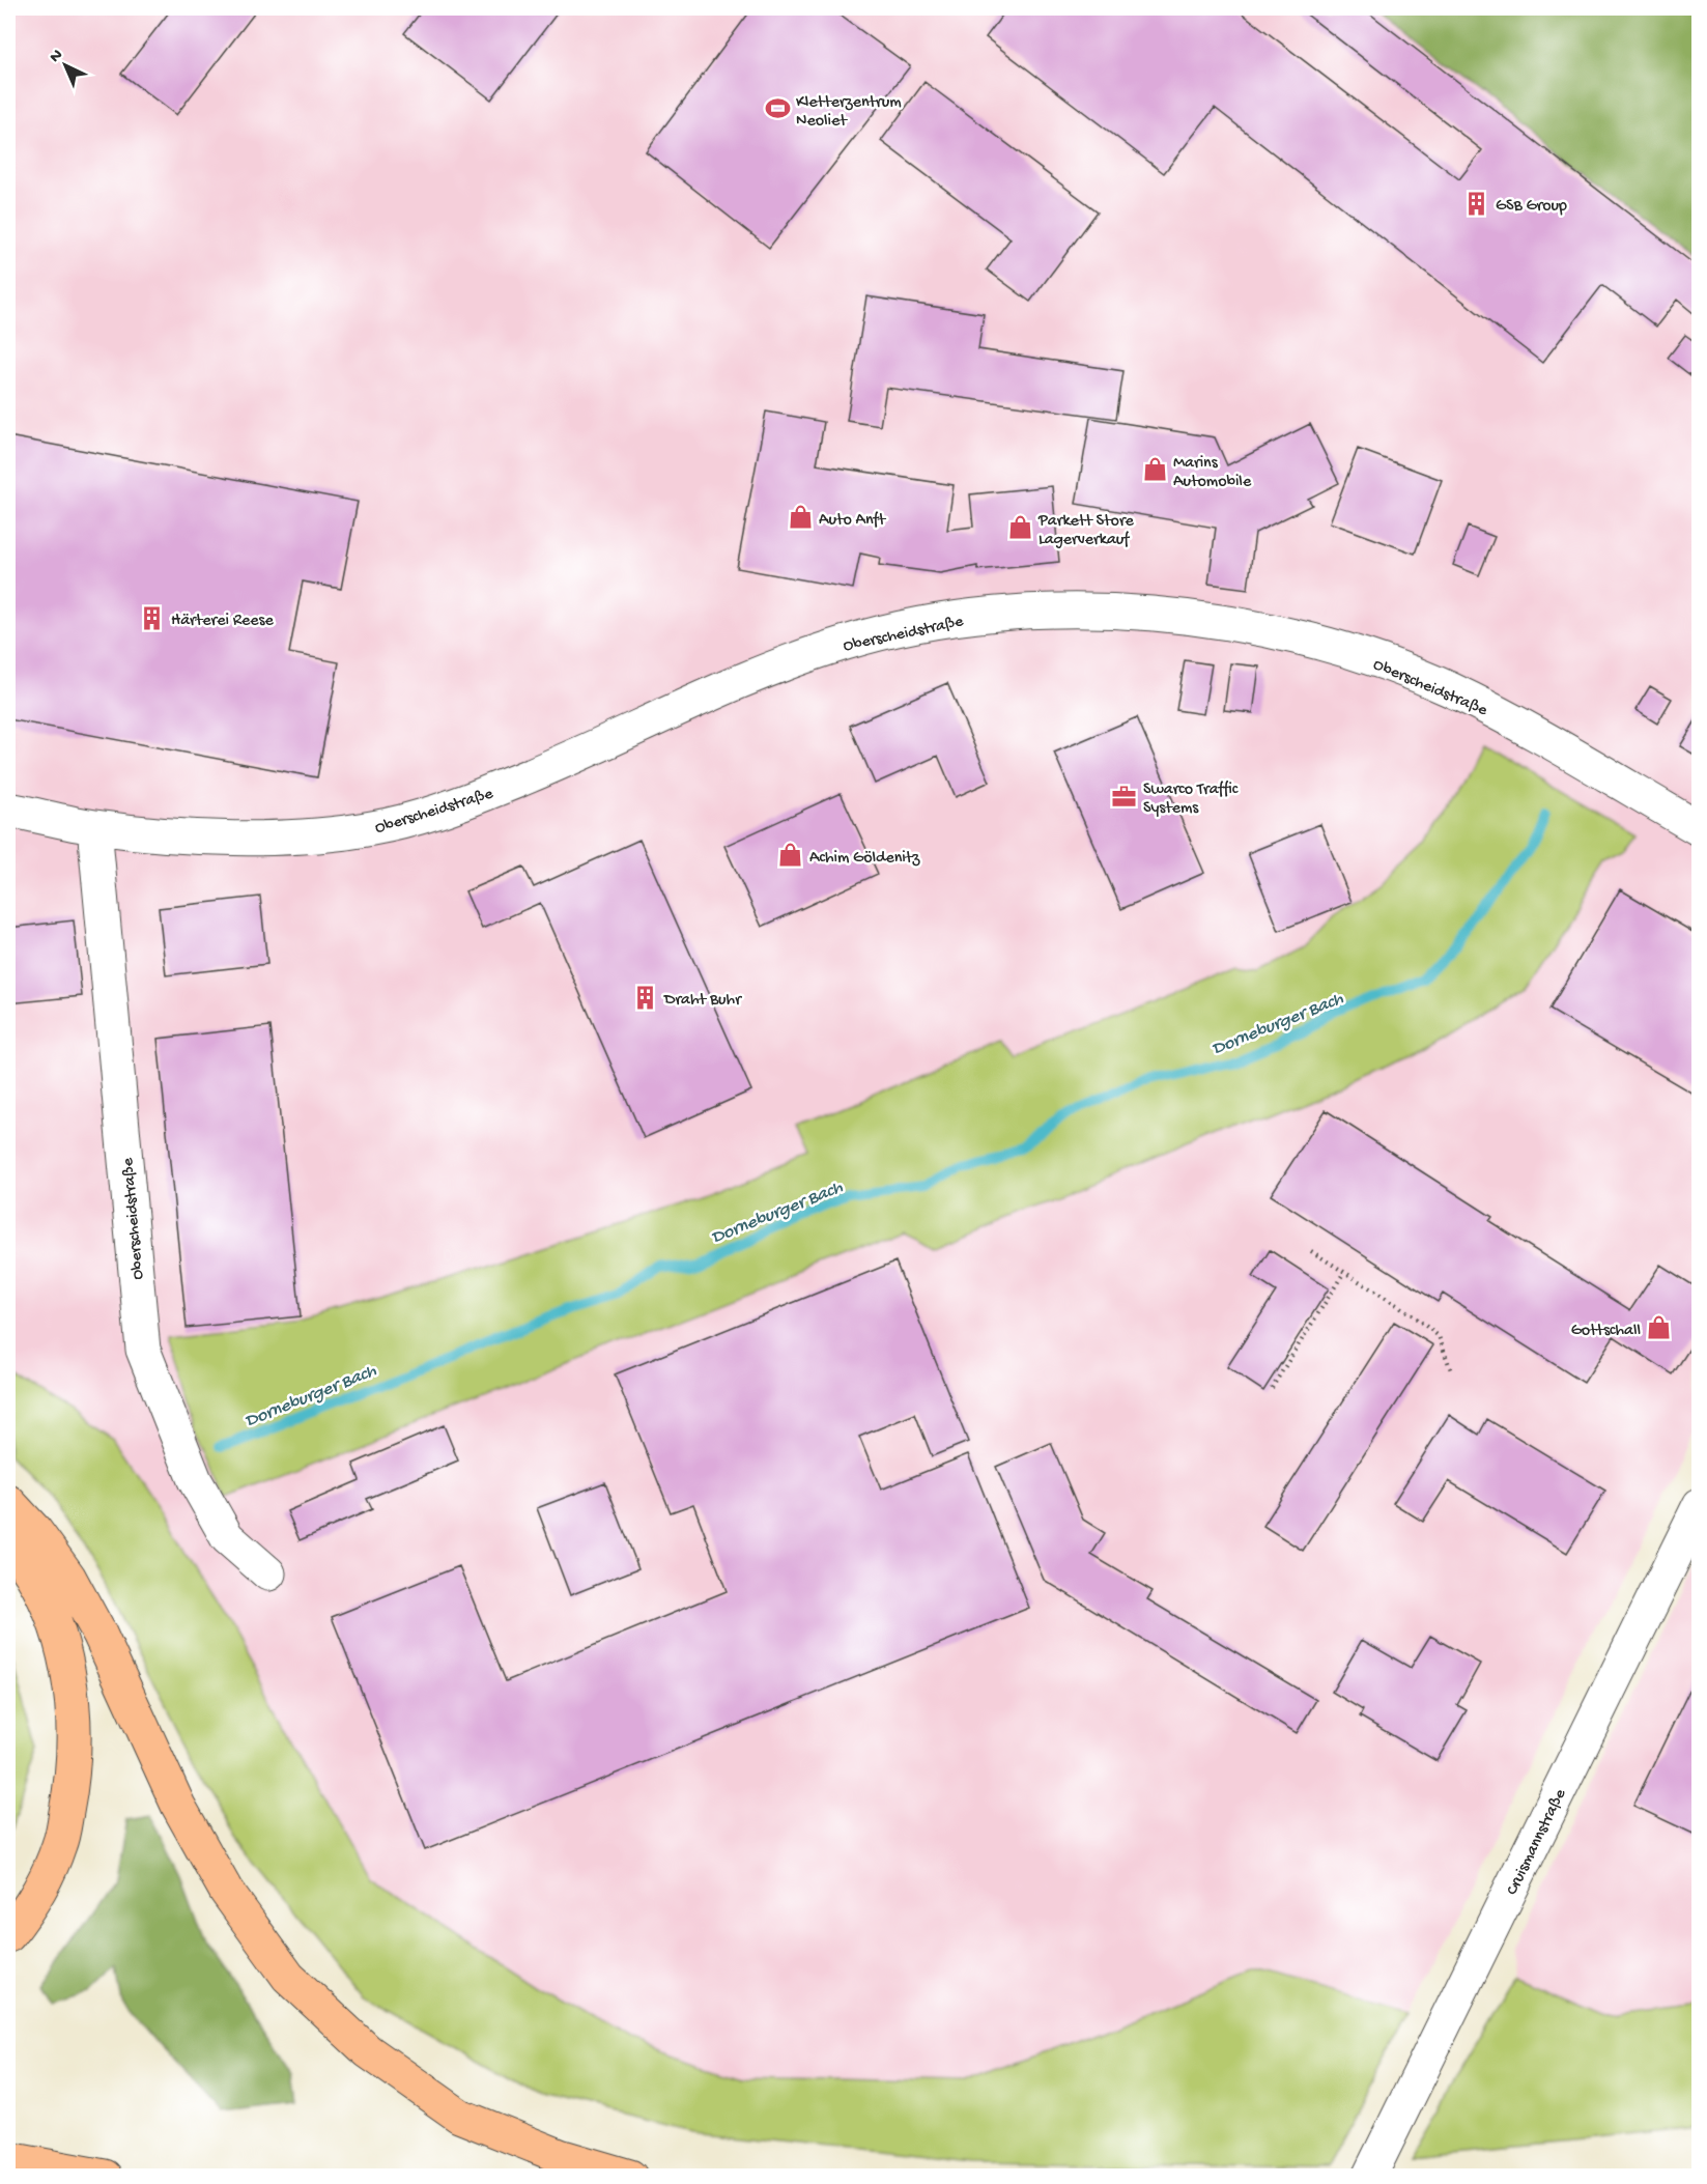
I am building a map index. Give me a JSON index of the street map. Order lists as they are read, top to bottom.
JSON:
{
  "streets": {
    "street": ["Oberscheidstraße", "Cruismannstraße"]
  },
  "water": ["Dorneburger Bach"],
  "places": {
    "sports": ["Kletterzentrum Neoliet"],
    "building": ["GSB Group", "Härterei Reese", "Draht Buhr"],
    "shop": [
      "Marins Automobile",
      "Auto Anft",
      "Parkett Store Lagerverkauf",
      "Achim Göldenitz",
      "Gottschall"
    ],
    "office": ["Swarco Traffic Systems"]
  },
  "north": "top left"
}
